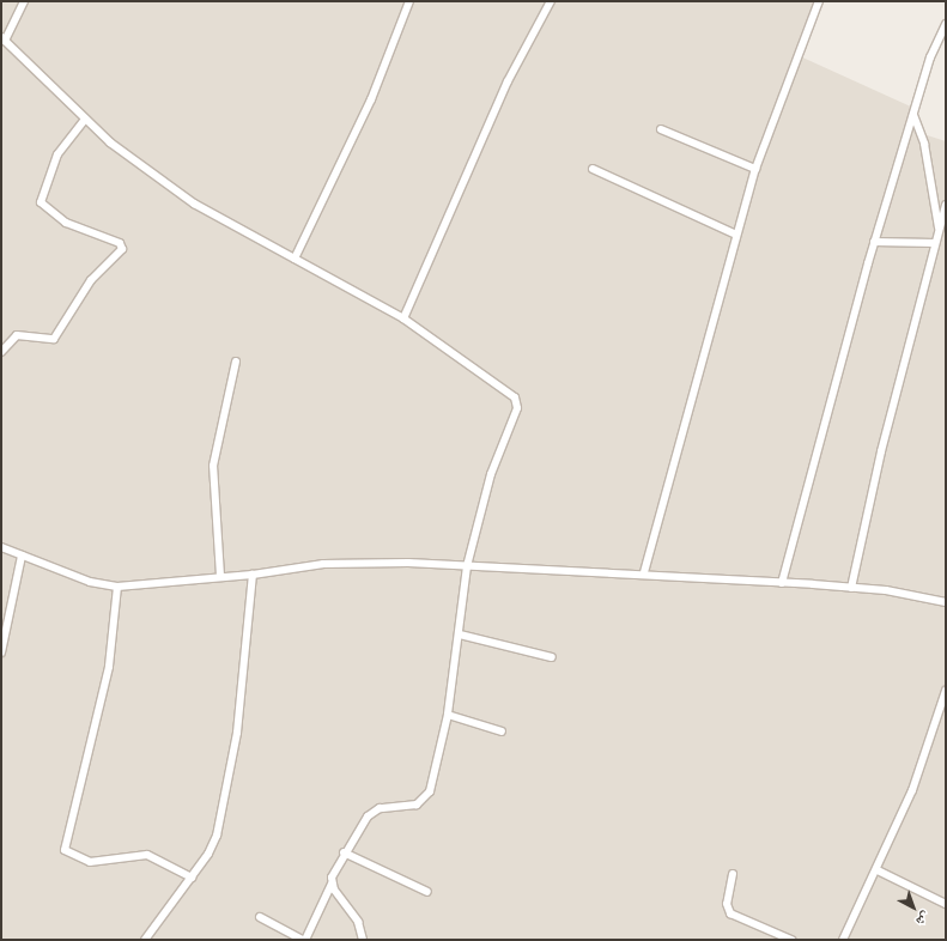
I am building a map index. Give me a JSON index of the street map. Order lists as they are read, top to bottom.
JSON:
{
  "north": "bottom right"
}
